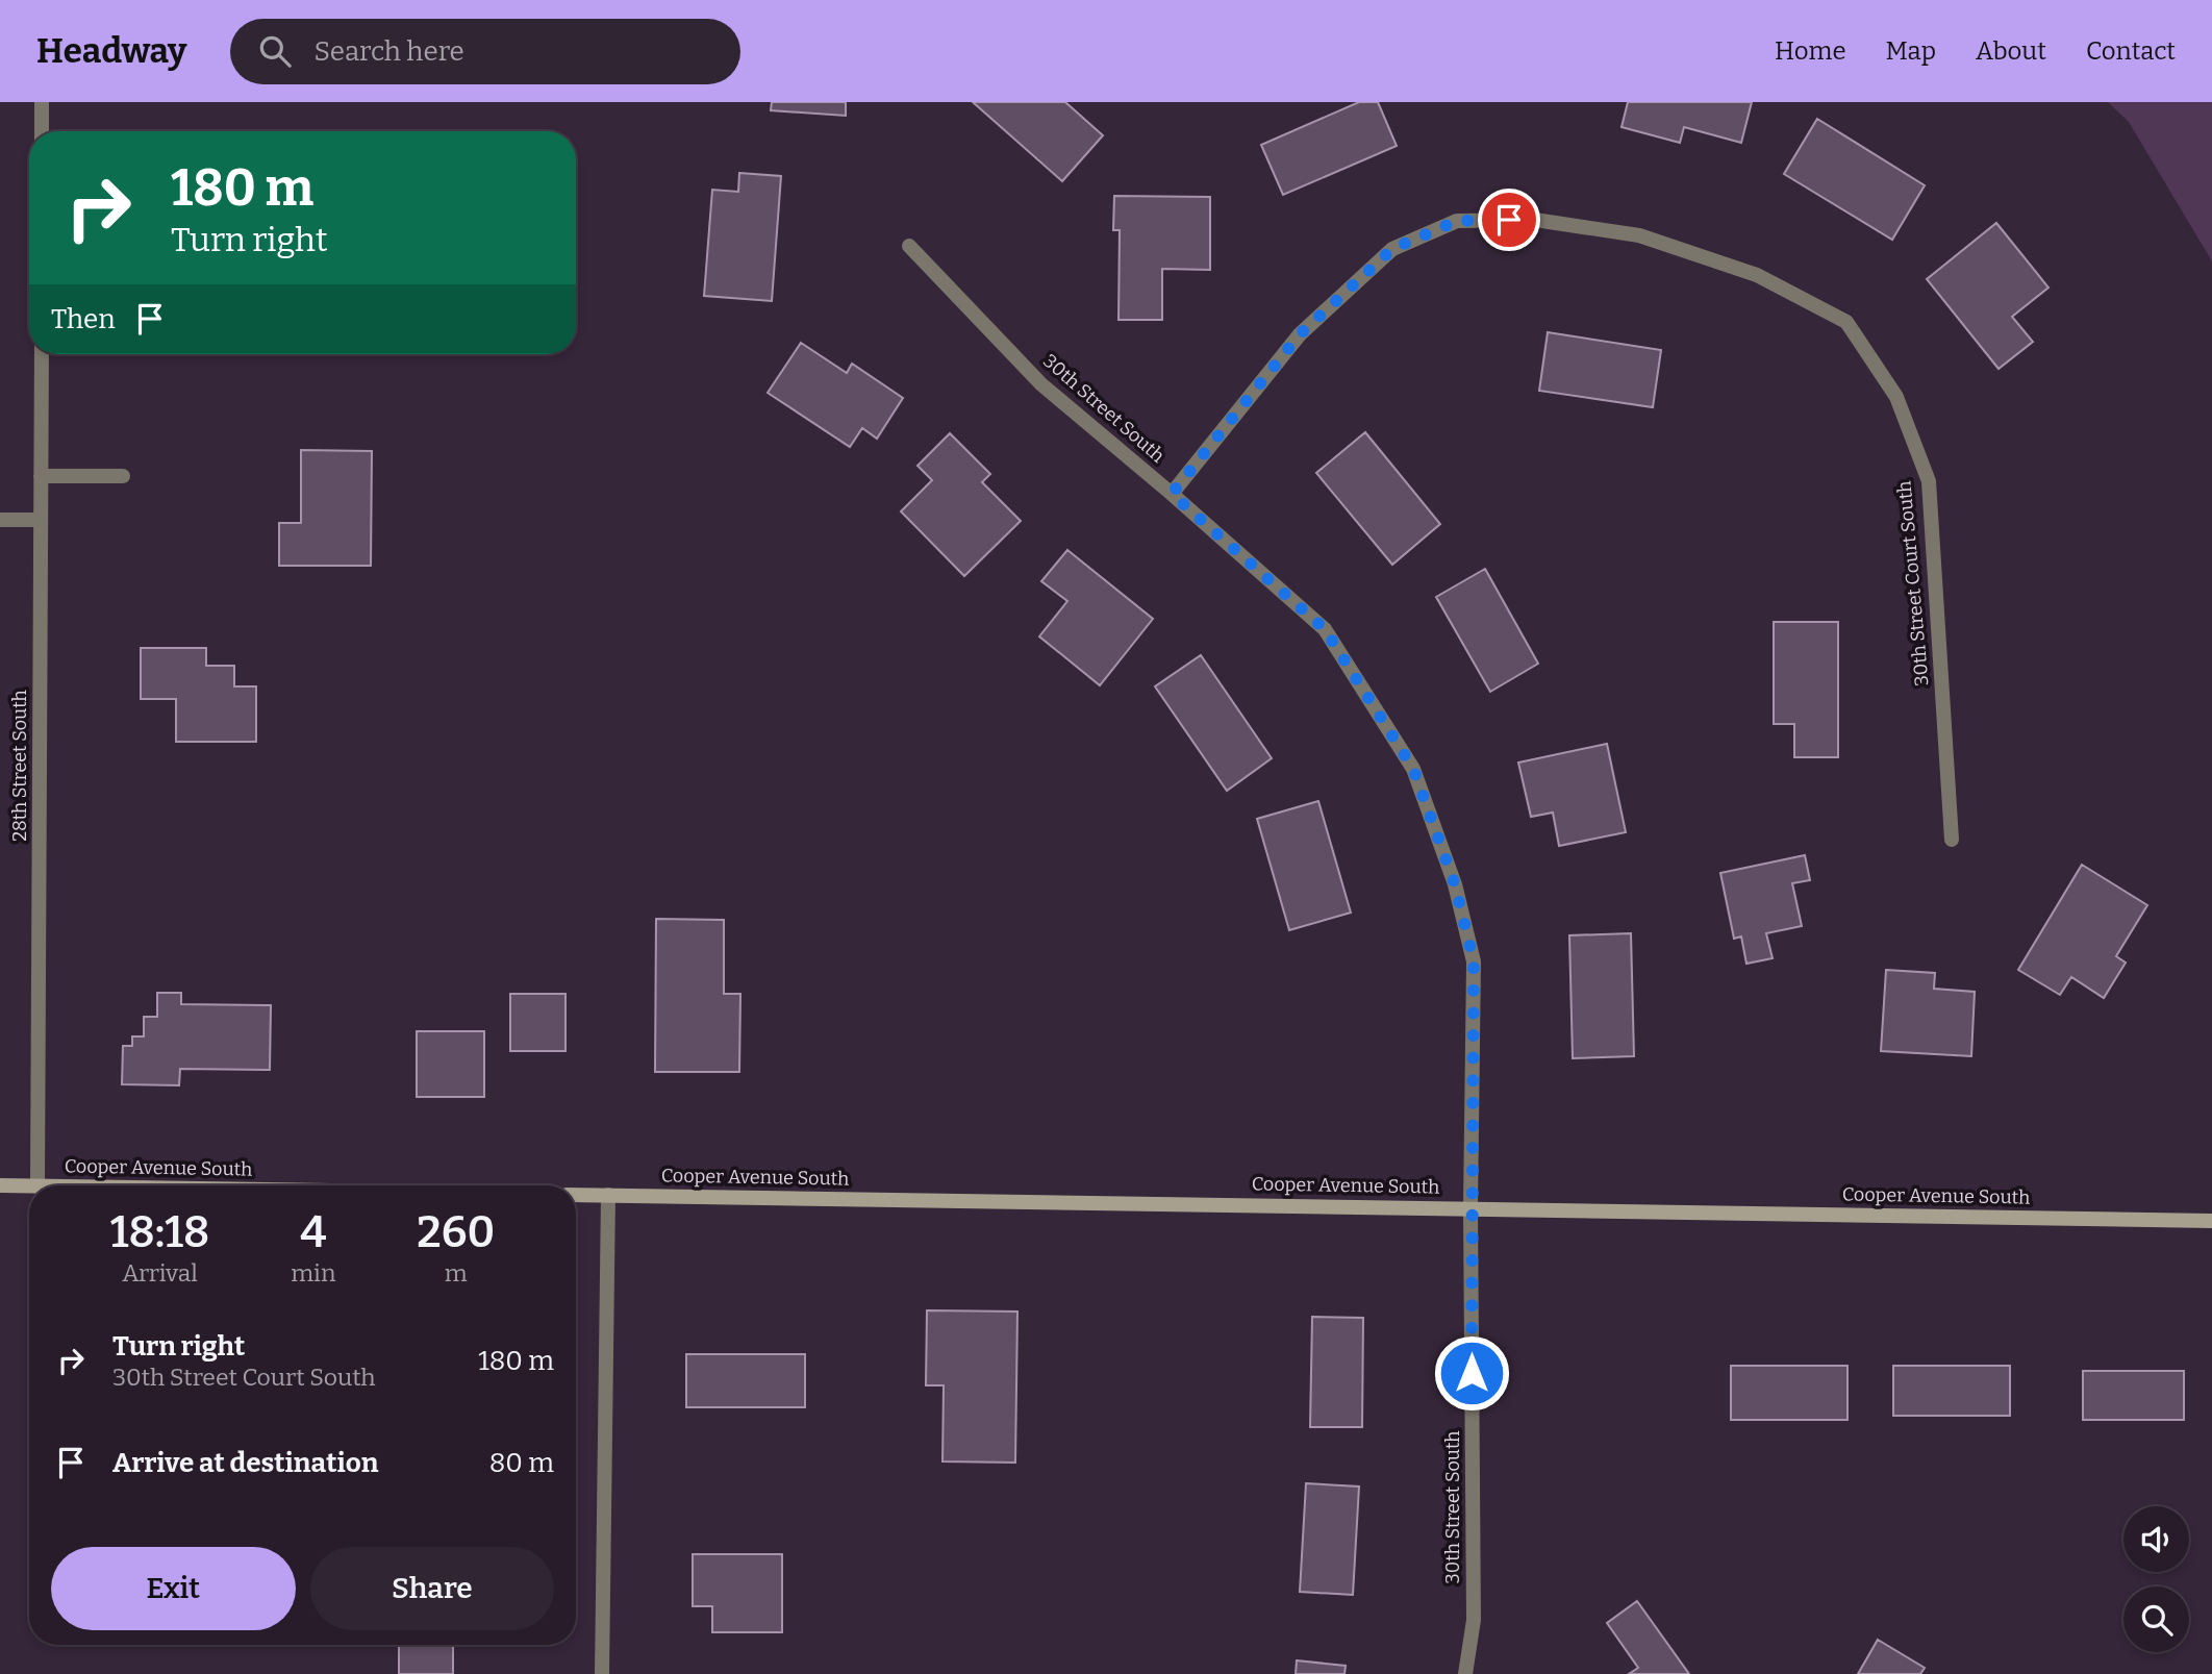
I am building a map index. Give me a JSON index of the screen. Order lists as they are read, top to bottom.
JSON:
{
  "streets": {
    "street": [
      "30th Street South",
      "30th Street Court South",
      "28th Street South",
      "Cooper Avenue South"
    ]
  },
  "crossings": [
    ["30th Street South", "30th Street Court South"],
    ["30th Street South", "Cooper Avenue South"]
  ],
  "page": {
    "header": "Headway",
    "search": "Search here",
    "nav": [
      "Home",
      "Map",
      "About",
      "Contact"
    ],
    "turn": ["180 m", "Turn right"],
    "then": "Then",
    "eta": [
      "18:18",
      "Arrival",
      "4",
      "min",
      "260",
      "m"
    ],
    "list": [
      {
        "name": "Turn right",
        "note": "30th Street Court South",
        "value": "180 m"
      },
      {
        "name": "Arrive at destination",
        "value": "80 m"
      }
    ],
    "buttons": ["Exit", "Share"]
  }
}
